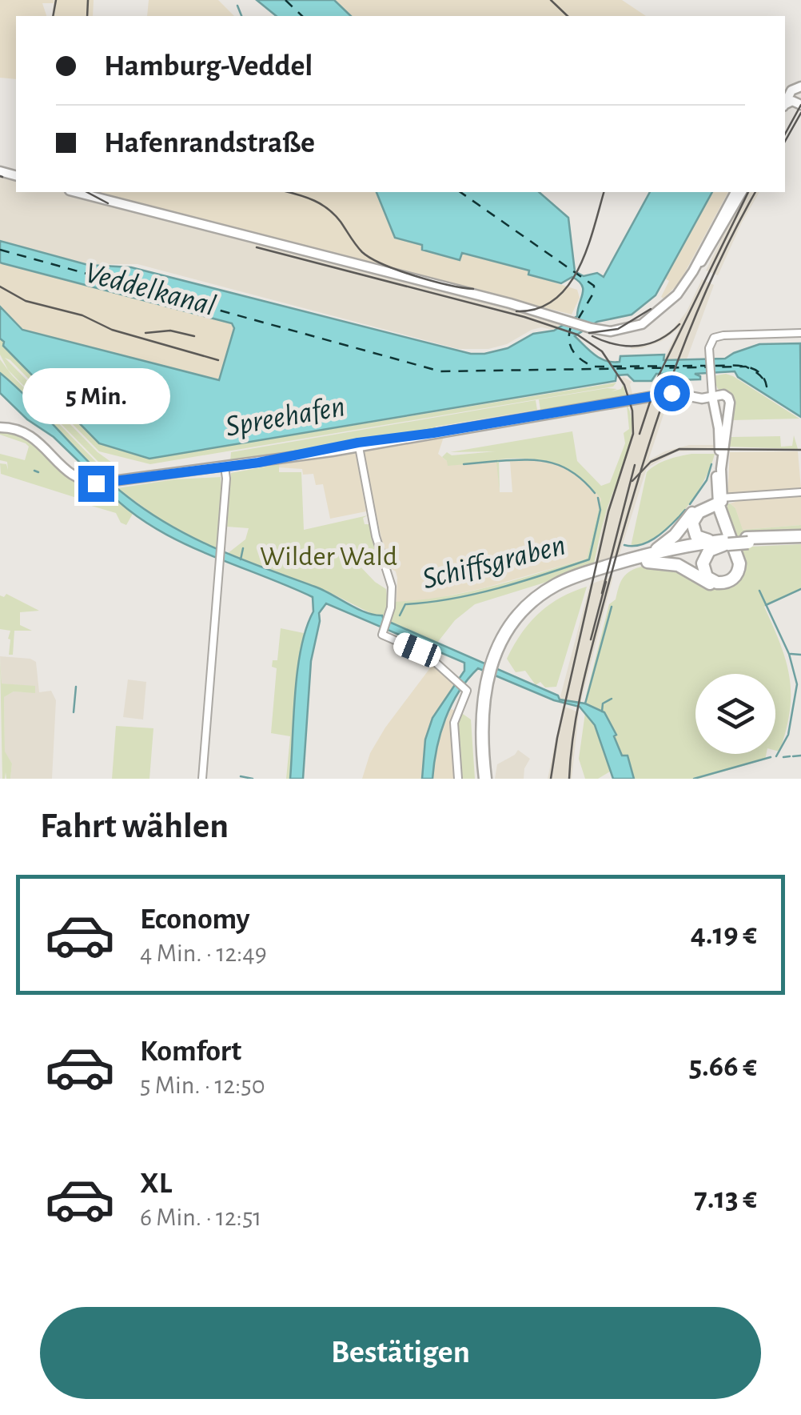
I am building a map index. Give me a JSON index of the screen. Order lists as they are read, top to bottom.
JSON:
{
  "water": ["Veddelkanal", "Spreehafen", "Schiffsgraben"],
  "parks": ["Wilder Wald"],
  "page": {
    "banner": ["Hamburg-Veddel", "Hafenrandstraße"],
    "bubble": "5 Min.",
    "heading": "Fahrt wählen",
    "list": [
      {
        "name": "Economy",
        "note": "4 Min. · 12:49",
        "value": "4.19 €"
      },
      {
        "name": "Komfort",
        "note": "5 Min. · 12:50",
        "value": "5.66 €"
      },
      {
        "name": "XL",
        "note": "6 Min. · 12:51",
        "value": "7.13 €"
      }
    ],
    "buttons": "Bestätigen"
  }
}
